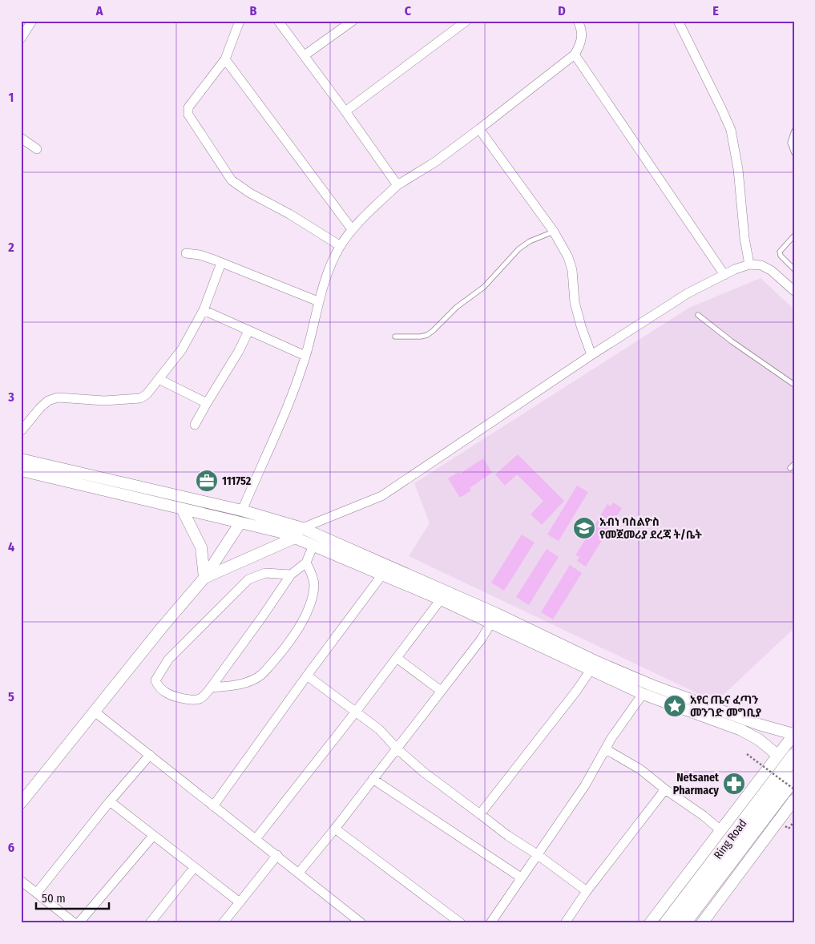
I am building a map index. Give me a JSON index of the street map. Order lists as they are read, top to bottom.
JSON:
{
  "streets": {
    "highway": ["Ring Road"]
  },
  "places": {
    "office": ["111752"],
    "school or university": ["አብነ ባስልዮስ የመጀመሪያ ደረጃ ት/ቤት"],
    "place": ["አየር ጤና ፈጣን መንገድ መግቢያ"],
    "pharmacy": ["Netsanet Pharmacy"]
  },
  "scale_bar": "50 m",
  "grid": {
    "columns": [
      "A",
      "B",
      "C",
      "D",
      "E"
    ],
    "rows": [
      "1",
      "2",
      "3",
      "4",
      "5",
      "6"
    ]
  }
}
